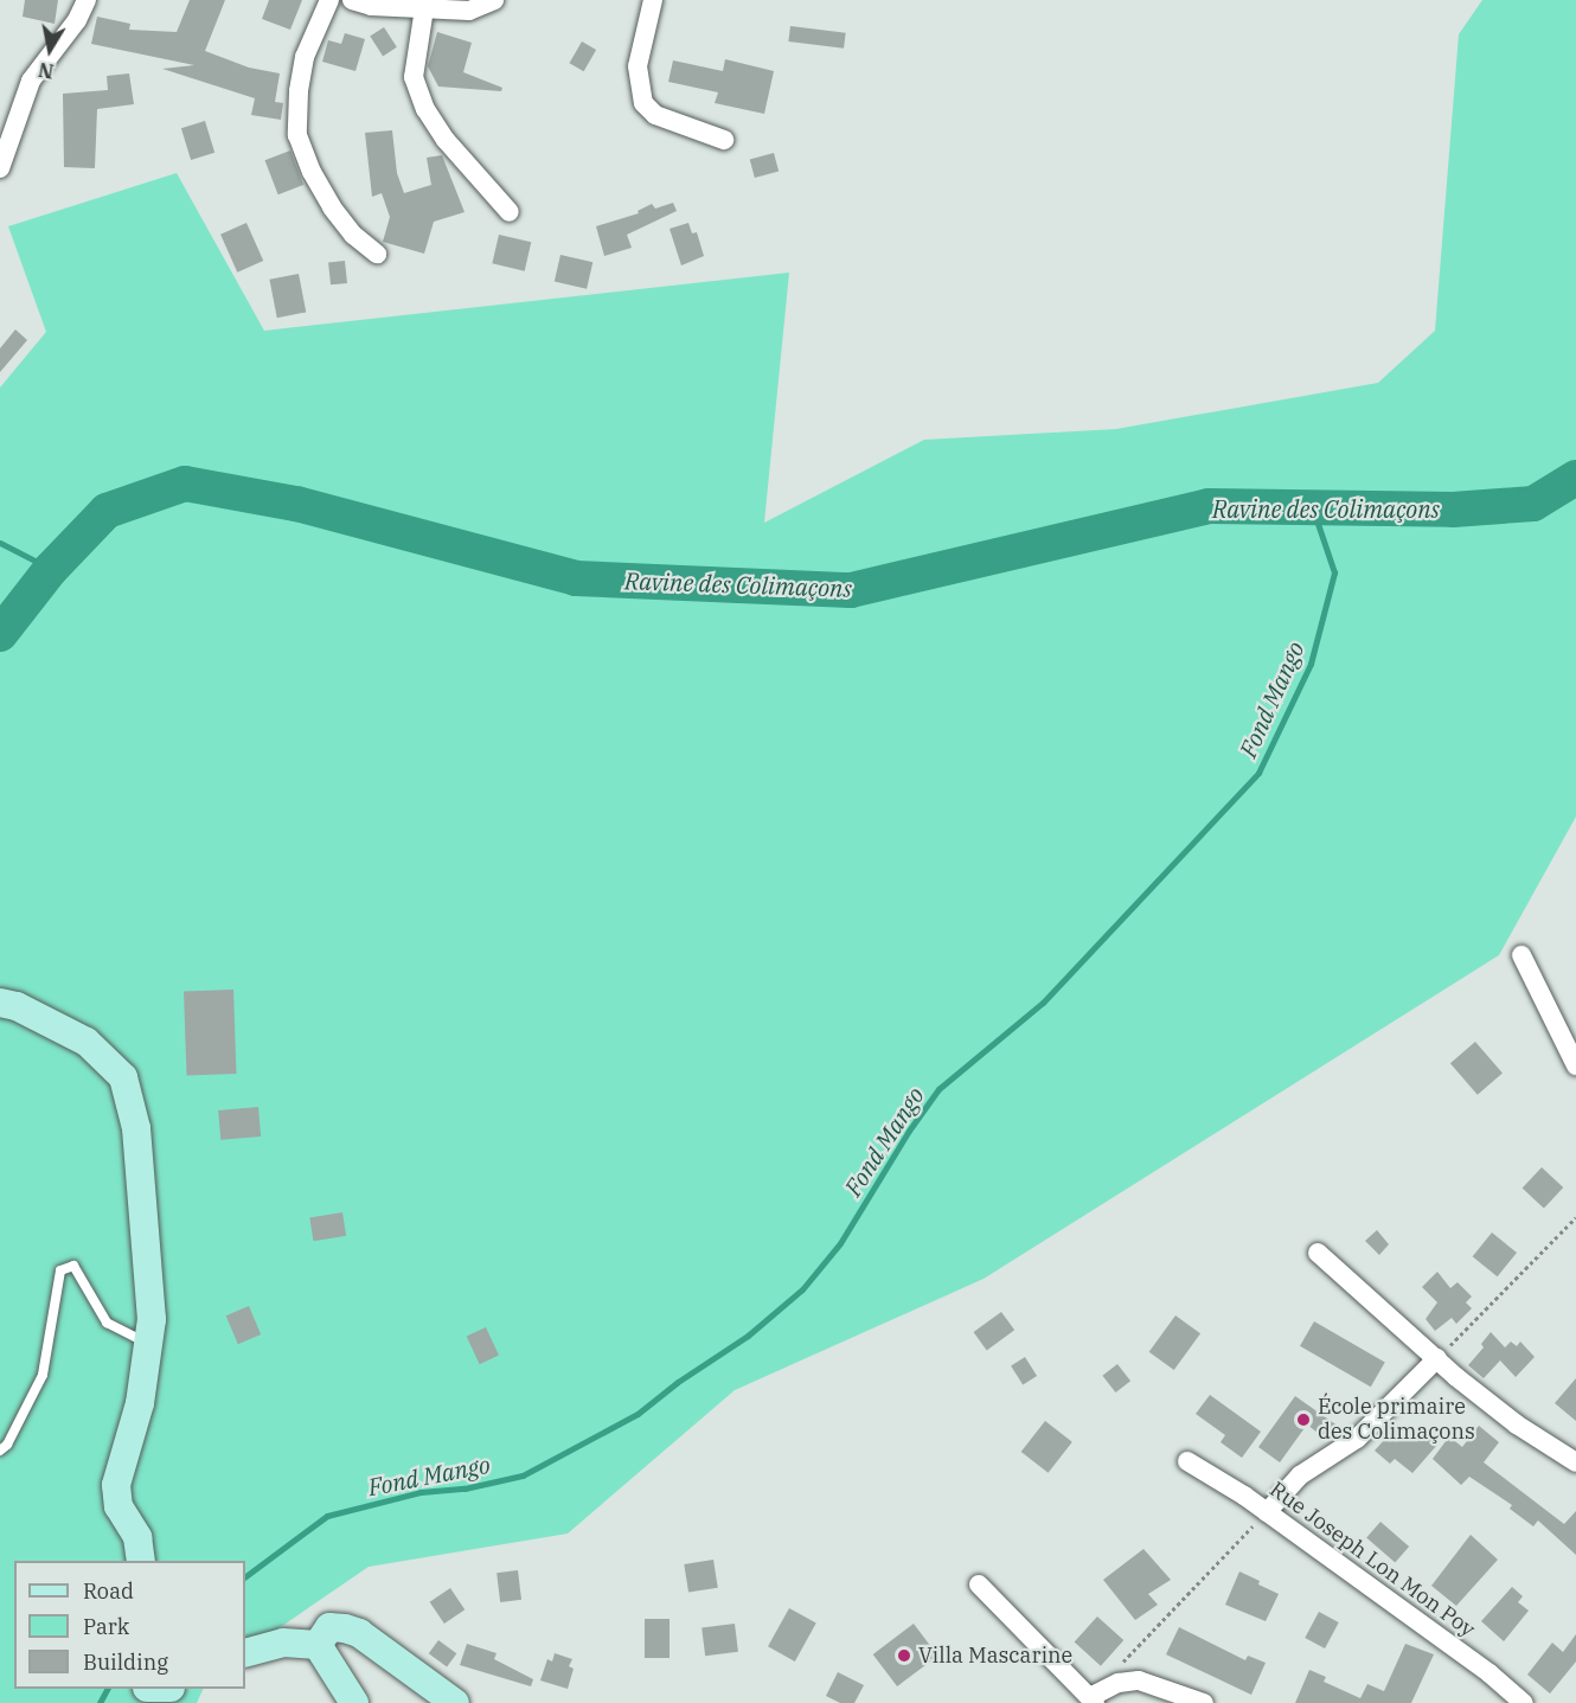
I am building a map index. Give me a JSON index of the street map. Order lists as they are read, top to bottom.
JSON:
{
  "streets": {
    "street": ["Rue Joseph Lon Mon Poy"]
  },
  "water": ["Ravine des Colimaçons", "Fond Mango"],
  "places": ["École primaire des Colimaçons", "Villa Mascarine"],
  "legend": ["Road", "Park", "Building"],
  "north": "bottom"
}
